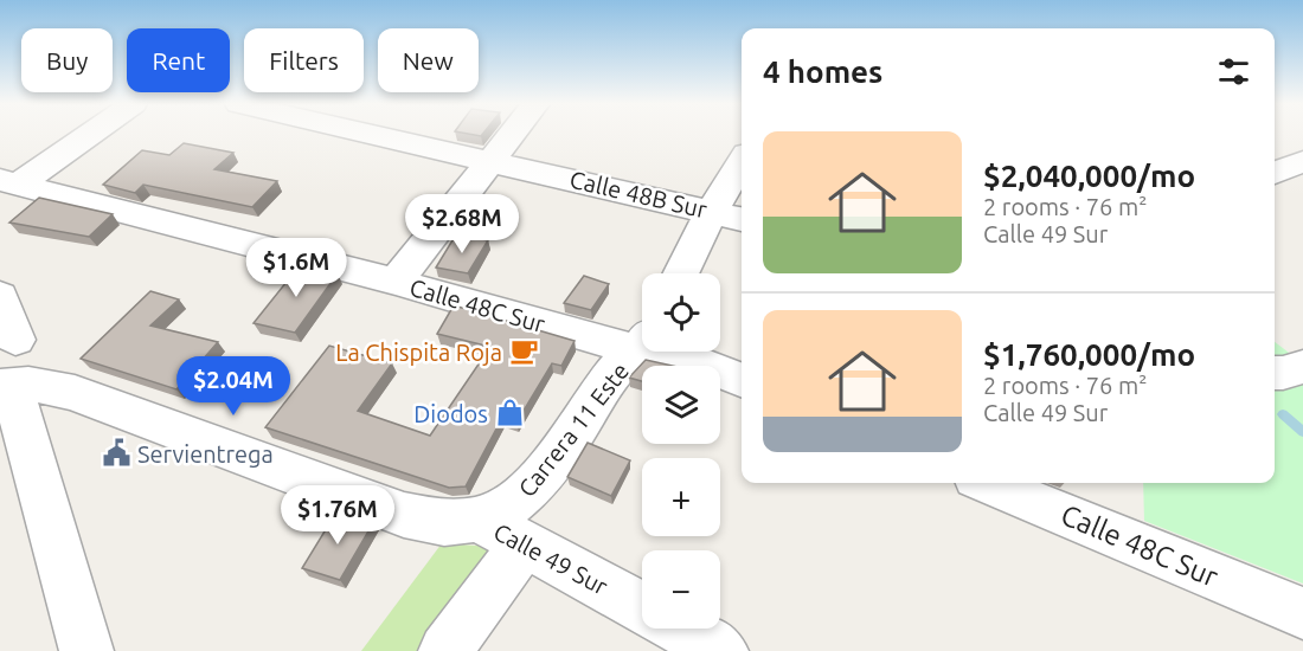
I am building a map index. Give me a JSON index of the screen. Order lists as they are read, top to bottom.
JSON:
{
  "streets": {
    "street": [
      "Calle 48B Sur",
      "Calle 48C Sur",
      "Carrera 11 Este",
      "Calle 49 Sur"
    ]
  },
  "crossings": [
    ["Carrera 11 Este", "Calle 49 Sur"]
  ],
  "places": {
    "cafe": ["La Chispita Roja"],
    "shop": ["Diodos"],
    "public building": ["Servientrega"]
  },
  "page": {
    "chip": [
      "Buy",
      "Rent",
      "Filters",
      "New"
    ],
    "heading": "4 homes",
    "list": [
      {
        "name": "$2,040,000/mo",
        "note": "2 rooms · 76 m² · Calle 49 Sur"
      },
      {
        "name": "$1,760,000/mo",
        "note": "2 rooms · 76 m² · Calle 49 Sur"
      }
    ],
    "price": [
      "$2.68M",
      "$1.6M",
      "$2.04M",
      "$1.76M"
    ],
    "map_buttons": ["+", "−"]
  }
}
